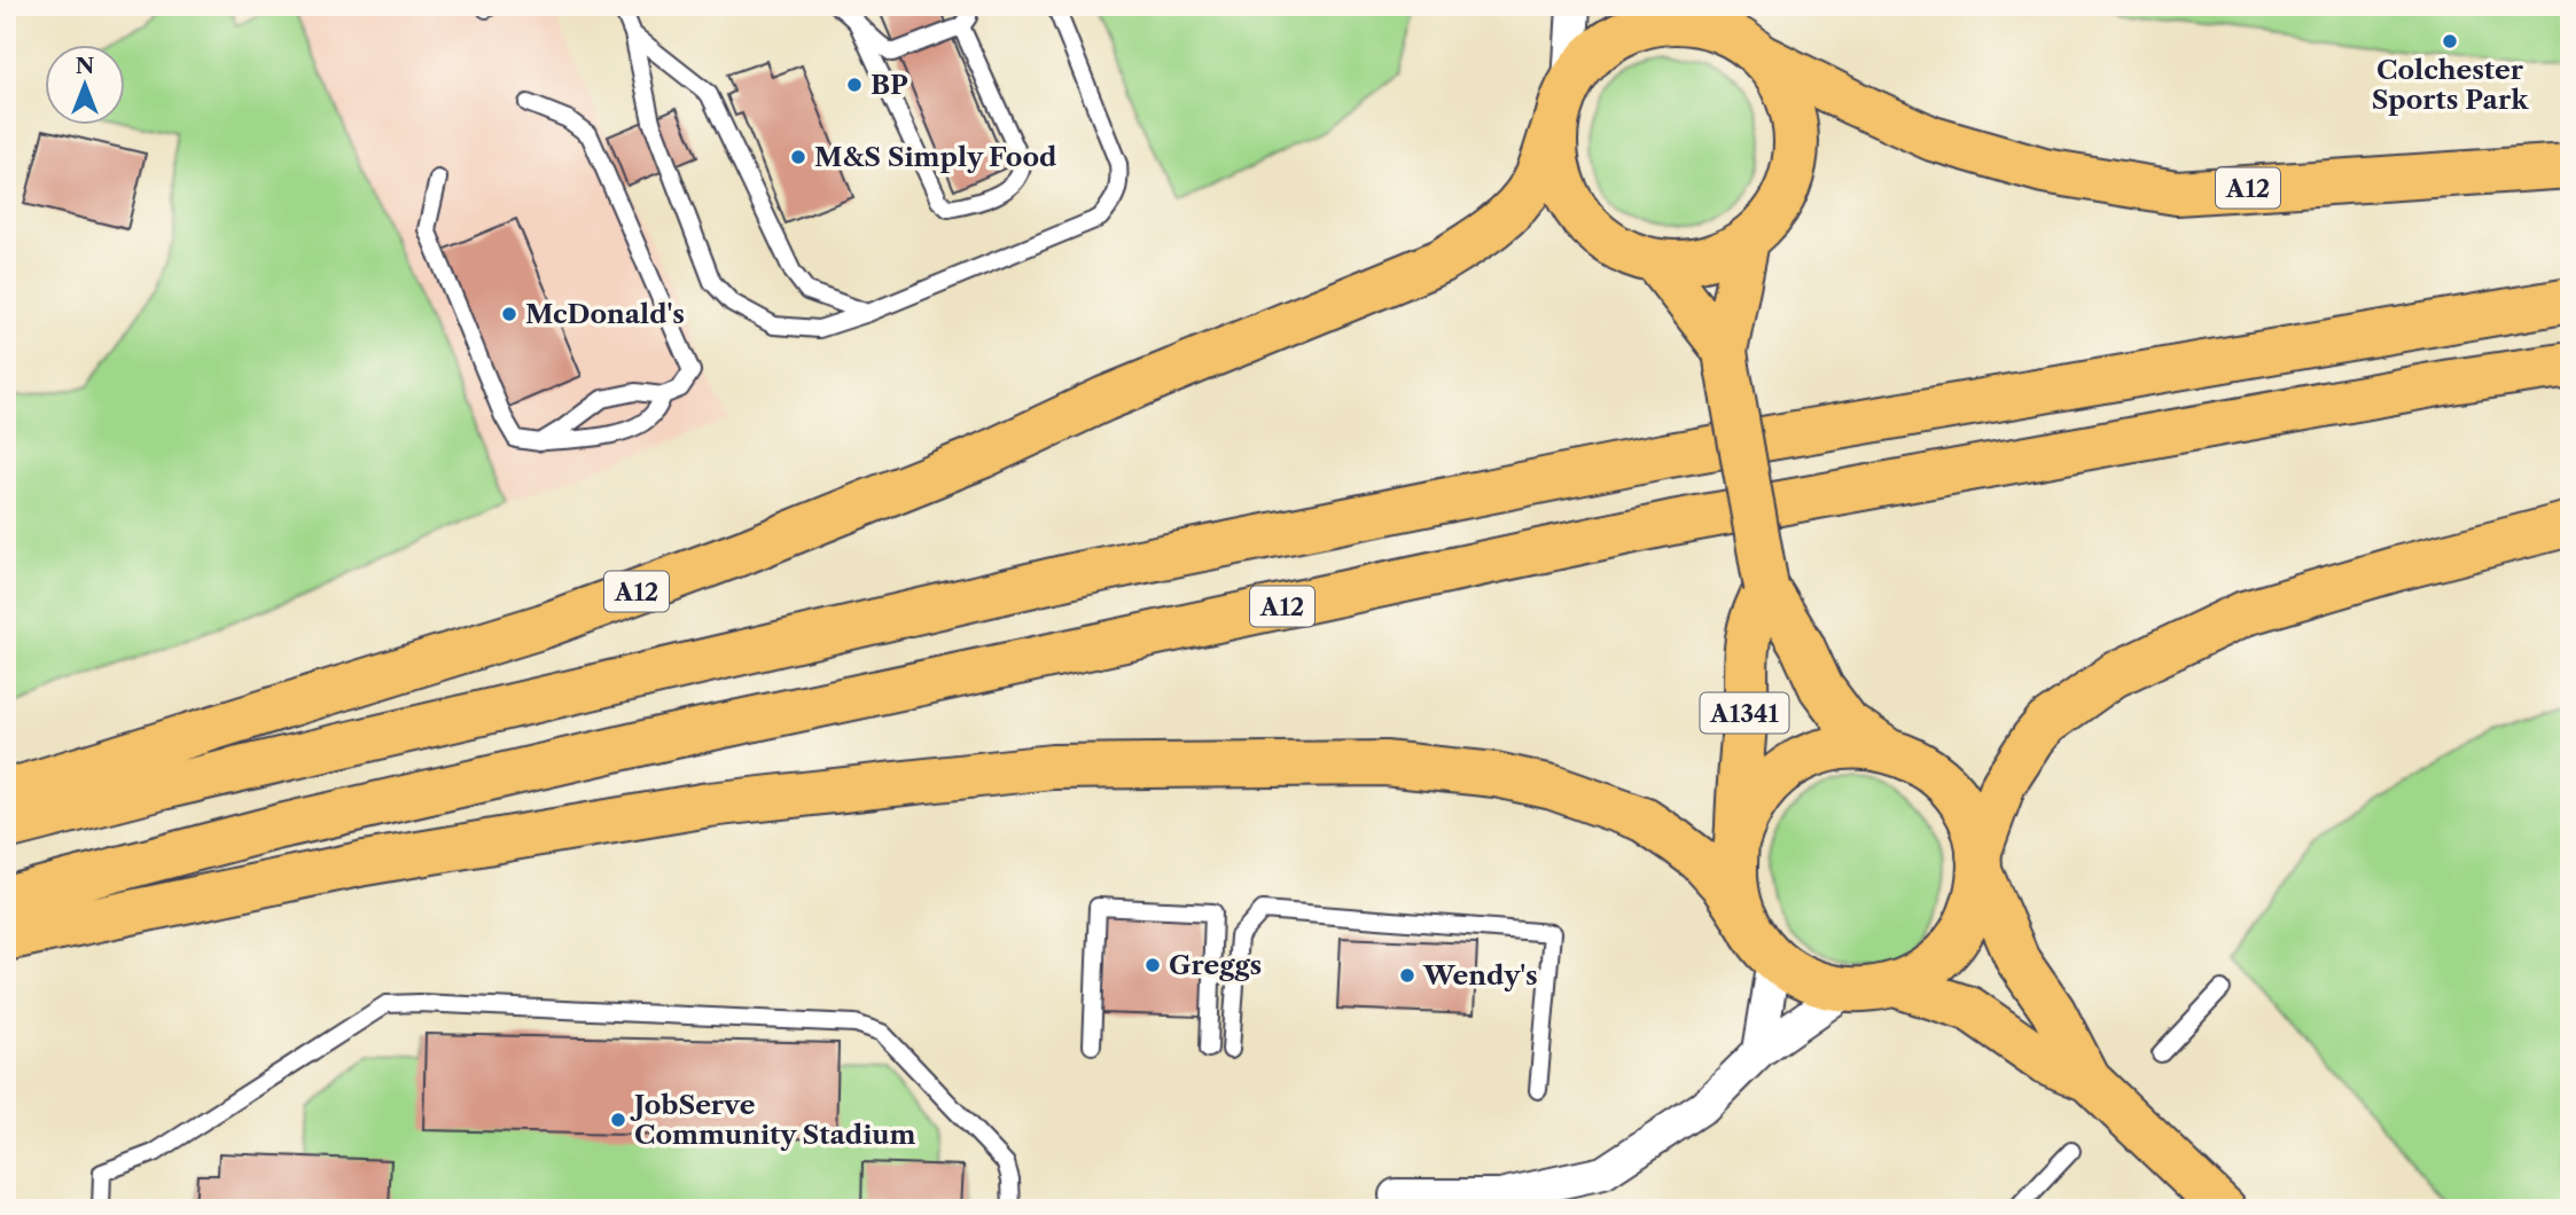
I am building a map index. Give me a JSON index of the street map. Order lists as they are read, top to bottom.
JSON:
{
  "streets": {
    "main road": ["A12", "A1341"]
  },
  "crossings": [
    ["A12", "A1341"]
  ],
  "places": [
    "Colchester Sports Park",
    "BP",
    "M&S Simply Food",
    "McDonald's",
    "Greggs",
    "Wendy's",
    "JobServe Community Stadium"
  ],
  "north": "top"
}
